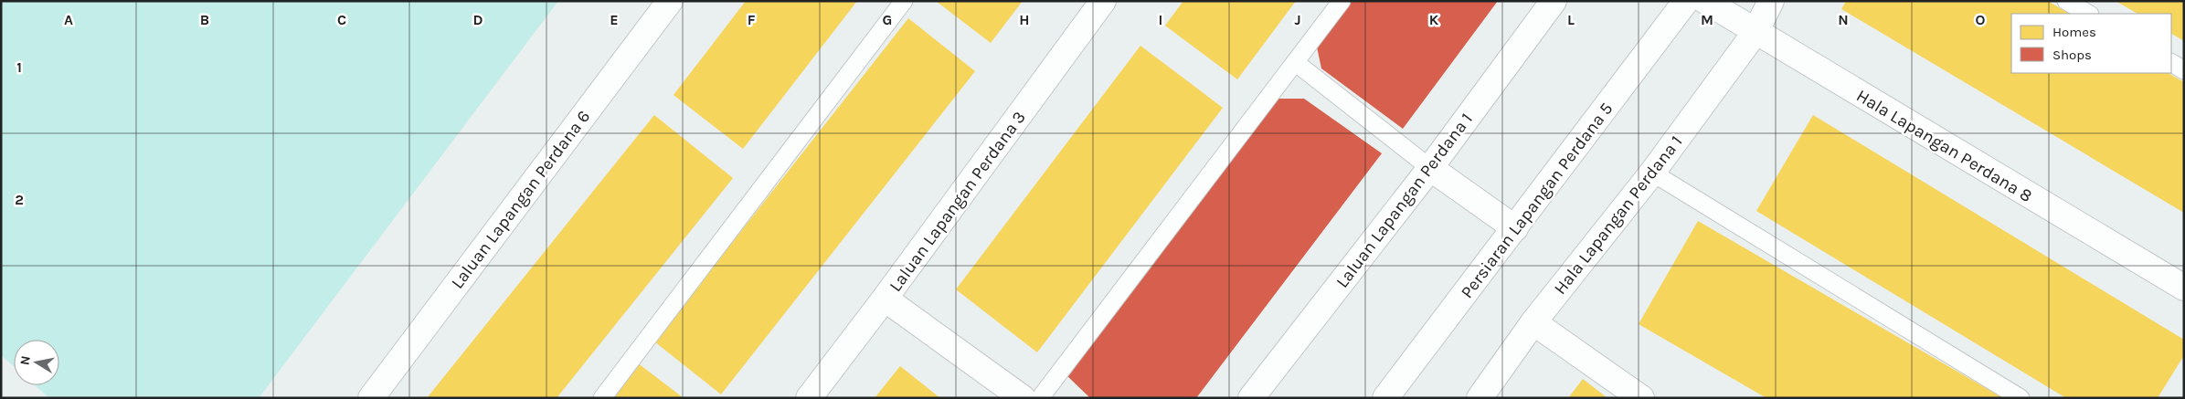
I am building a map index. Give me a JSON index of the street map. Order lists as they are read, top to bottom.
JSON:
{
  "streets": {
    "street": [
      "Hala Lapangan Perdana 8",
      "Laluan Lapangan Perdana 6",
      "Laluan Lapangan Perdana 1",
      "Persiaran Lapangan Perdana 5",
      "Laluan Lapangan Perdana 3",
      "Hala Lapangan Perdana 1"
    ]
  },
  "crossings": [
    ["Hala Lapangan Perdana 8", "Hala Lapangan Perdana 1"]
  ],
  "legend": ["Homes", "Shops"],
  "north": "left",
  "grid": {
    "columns": [
      "A",
      "B",
      "C",
      "D",
      "E",
      "F",
      "G",
      "H",
      "I",
      "J",
      "K",
      "L",
      "M",
      "N",
      "O"
    ],
    "rows": ["1", "2"]
  }
}
